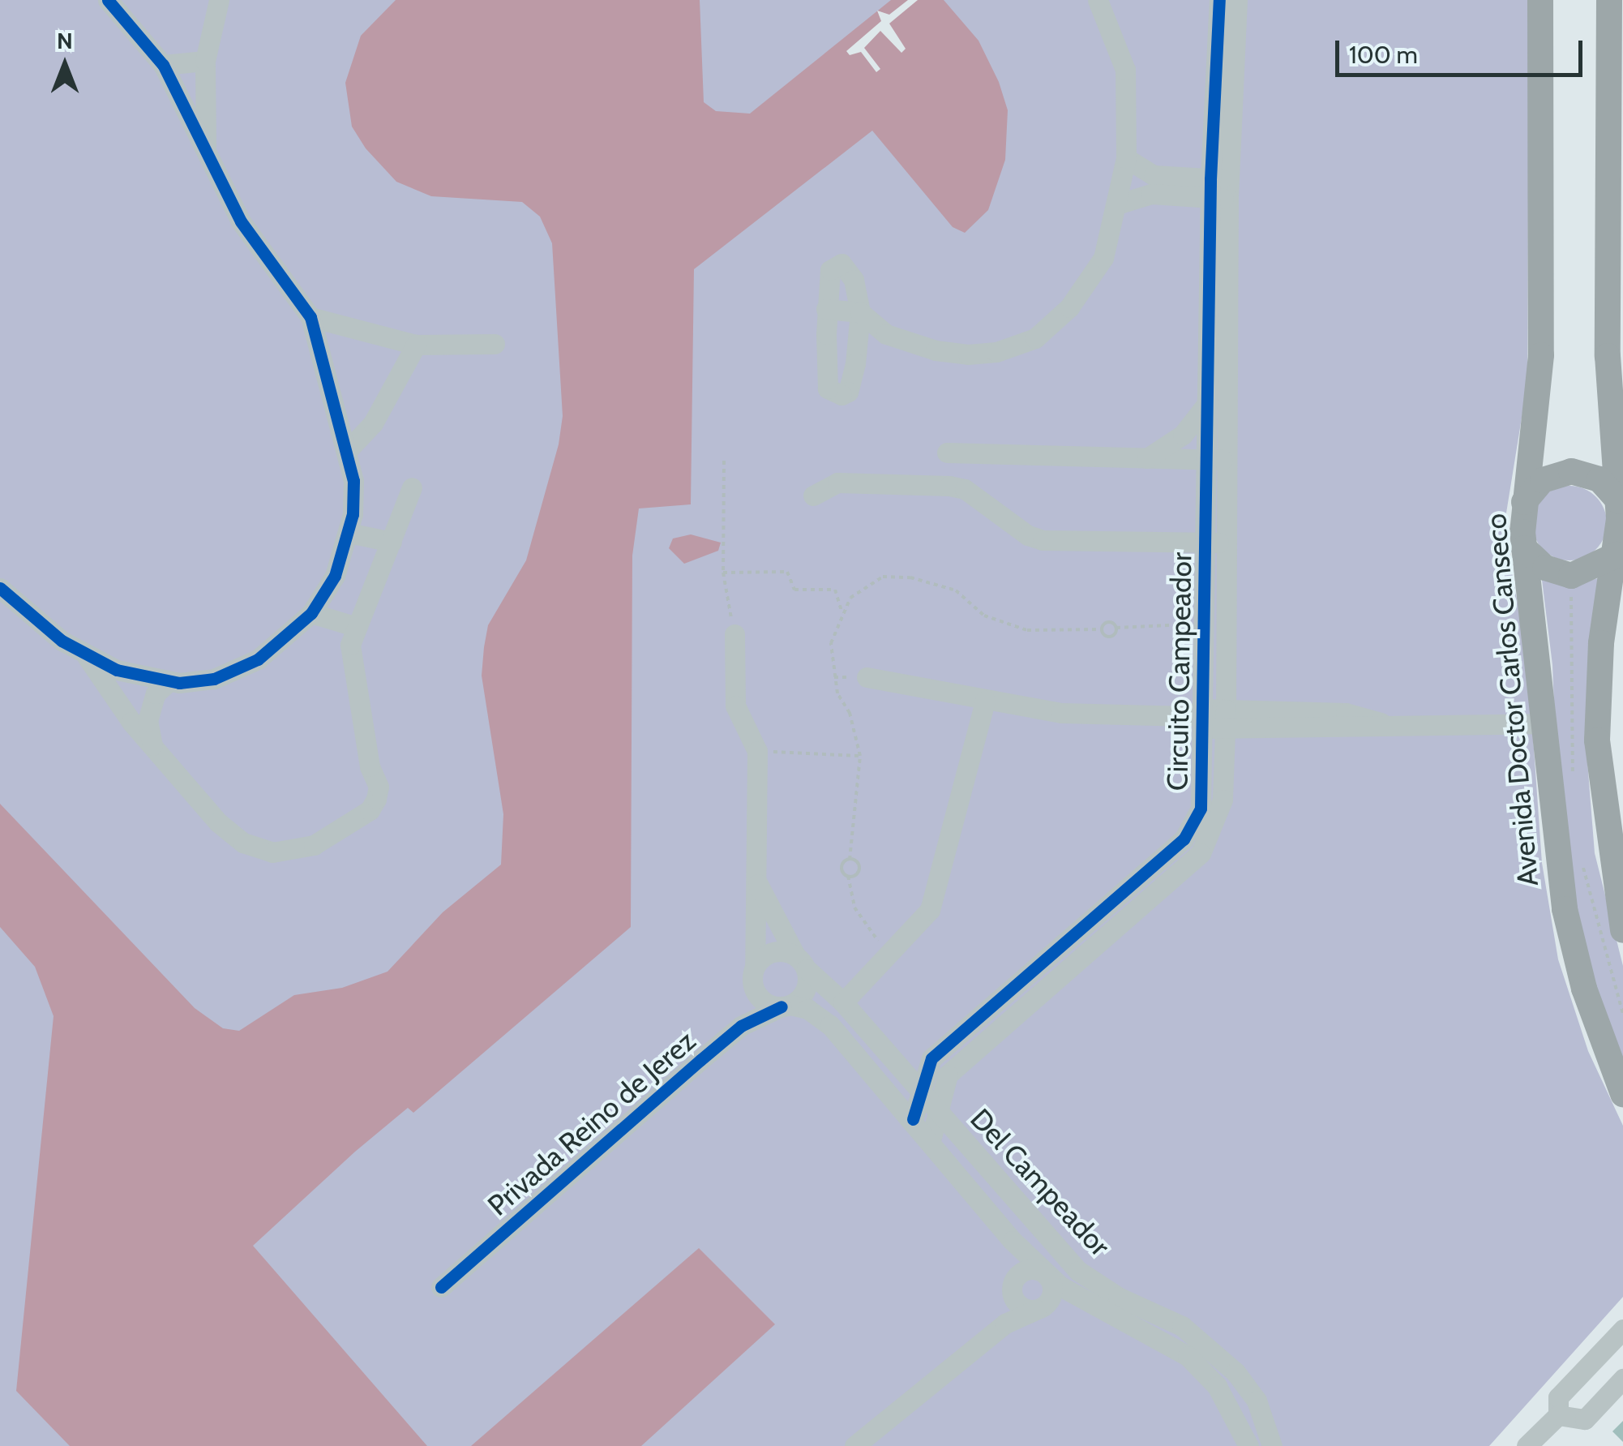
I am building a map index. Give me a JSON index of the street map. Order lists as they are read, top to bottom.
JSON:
{
  "streets": {
    "main road": ["Avenida Doctor Carlos Canseco"],
    "street": ["Circuito Campeador", "Privada Reino de Jerez", "Del Campeador"]
  },
  "crossings": [
    ["Circuito Campeador", "Del Campeador"],
    ["Privada Reino de Jerez", "Del Campeador"]
  ],
  "scale_bar": "100 m",
  "north": "top"
}
